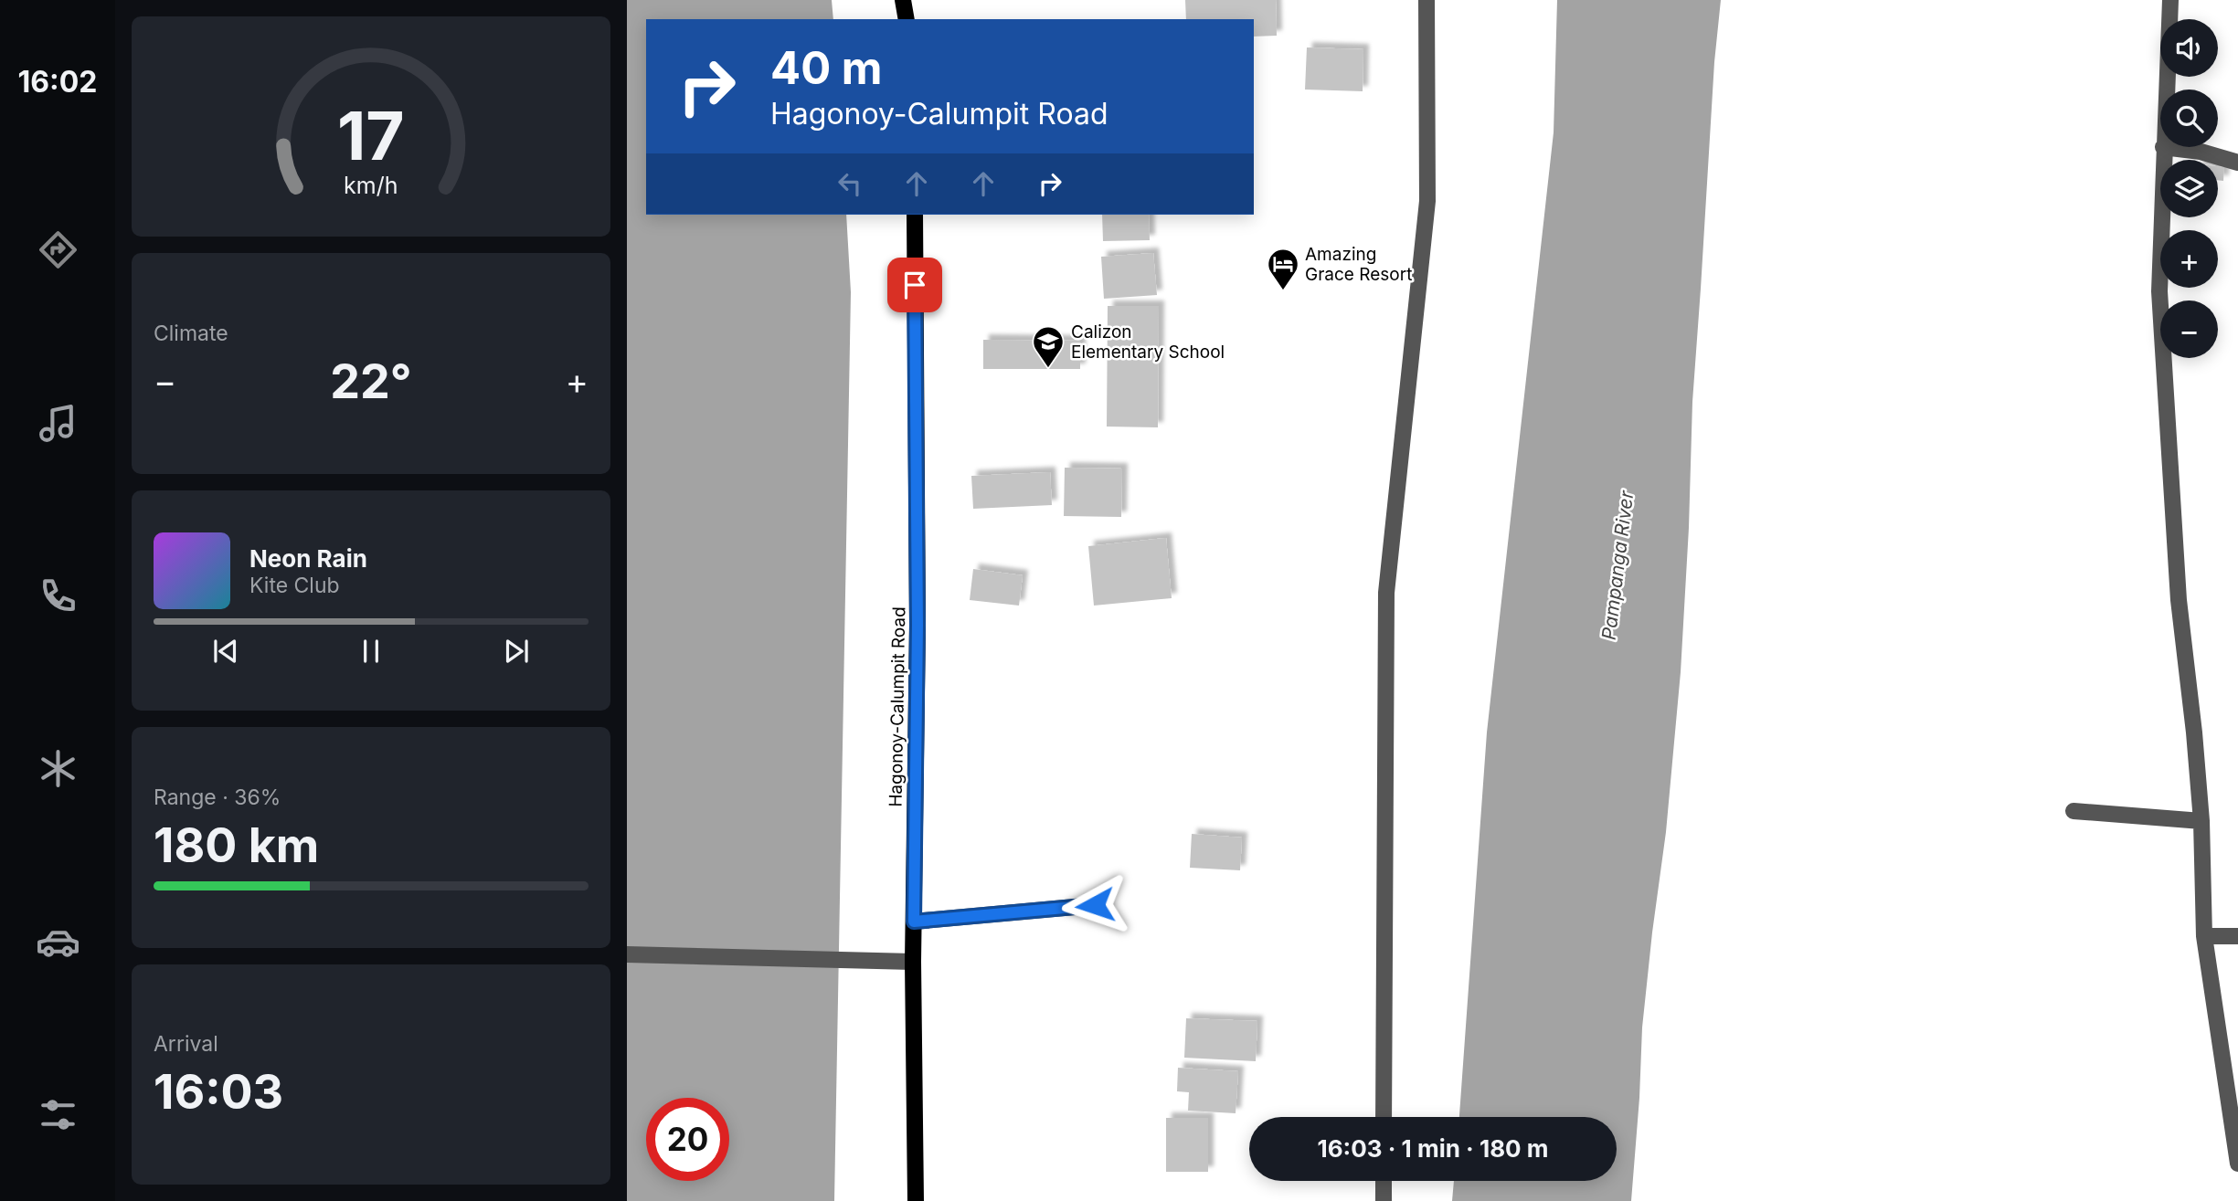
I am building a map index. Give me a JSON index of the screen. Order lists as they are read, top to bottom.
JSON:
{
  "streets": {
    "main road": ["Hagonoy-Calumpit Road"]
  },
  "water": ["Pampanga River"],
  "places": {
    "hotel": ["Amazing Grace Resort"],
    "school or university": ["Calizon Elementary School"]
  },
  "page": {
    "tabs": "16:02",
    "map_buttons": ["+", "−"],
    "turn": ["40 m", "Hagonoy-Calumpit Road"],
    "tile": [
      "Climate",
      ["Range · 36%", "180 km"],
      ["Arrival", "16:03"]
    ],
    "heat": ["−", "22°", "+"],
    "song": ["Neon Rain", "Kite Club"],
    "limit": "20",
    "trip": "16:03 · 1 min · 180 m",
    "gauge": ["17", "km/h"]
  }
}
